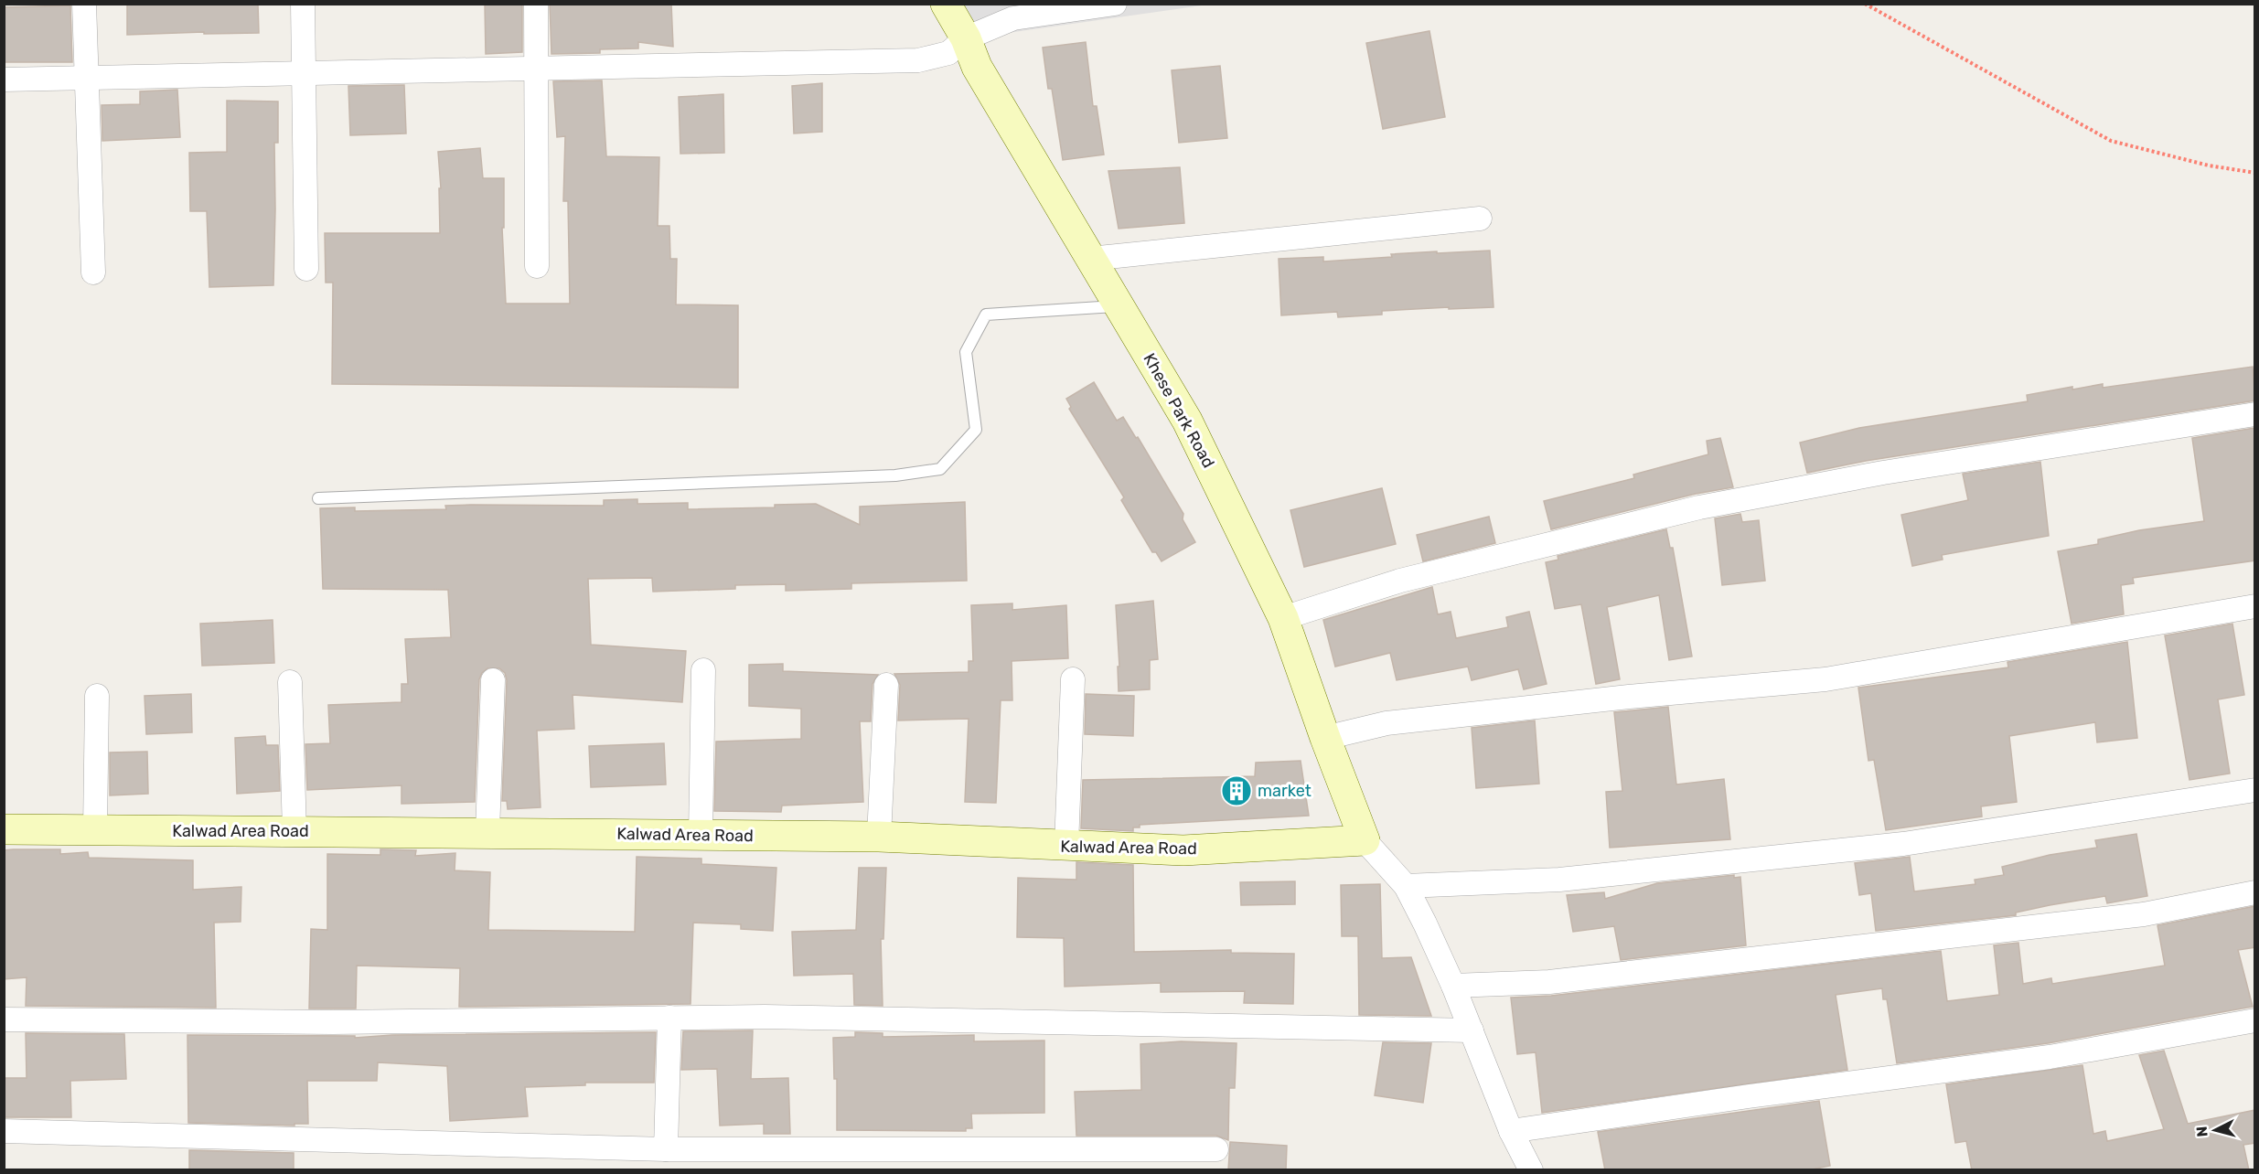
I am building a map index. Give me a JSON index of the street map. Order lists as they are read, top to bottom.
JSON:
{
  "streets": {
    "street": ["Khese Park Road", "Kalwad Area Road"]
  },
  "crossings": [
    ["Khese Park Road", "Kalwad Area Road"]
  ],
  "places": {
    "building": ["market"]
  },
  "north": "left"
}
